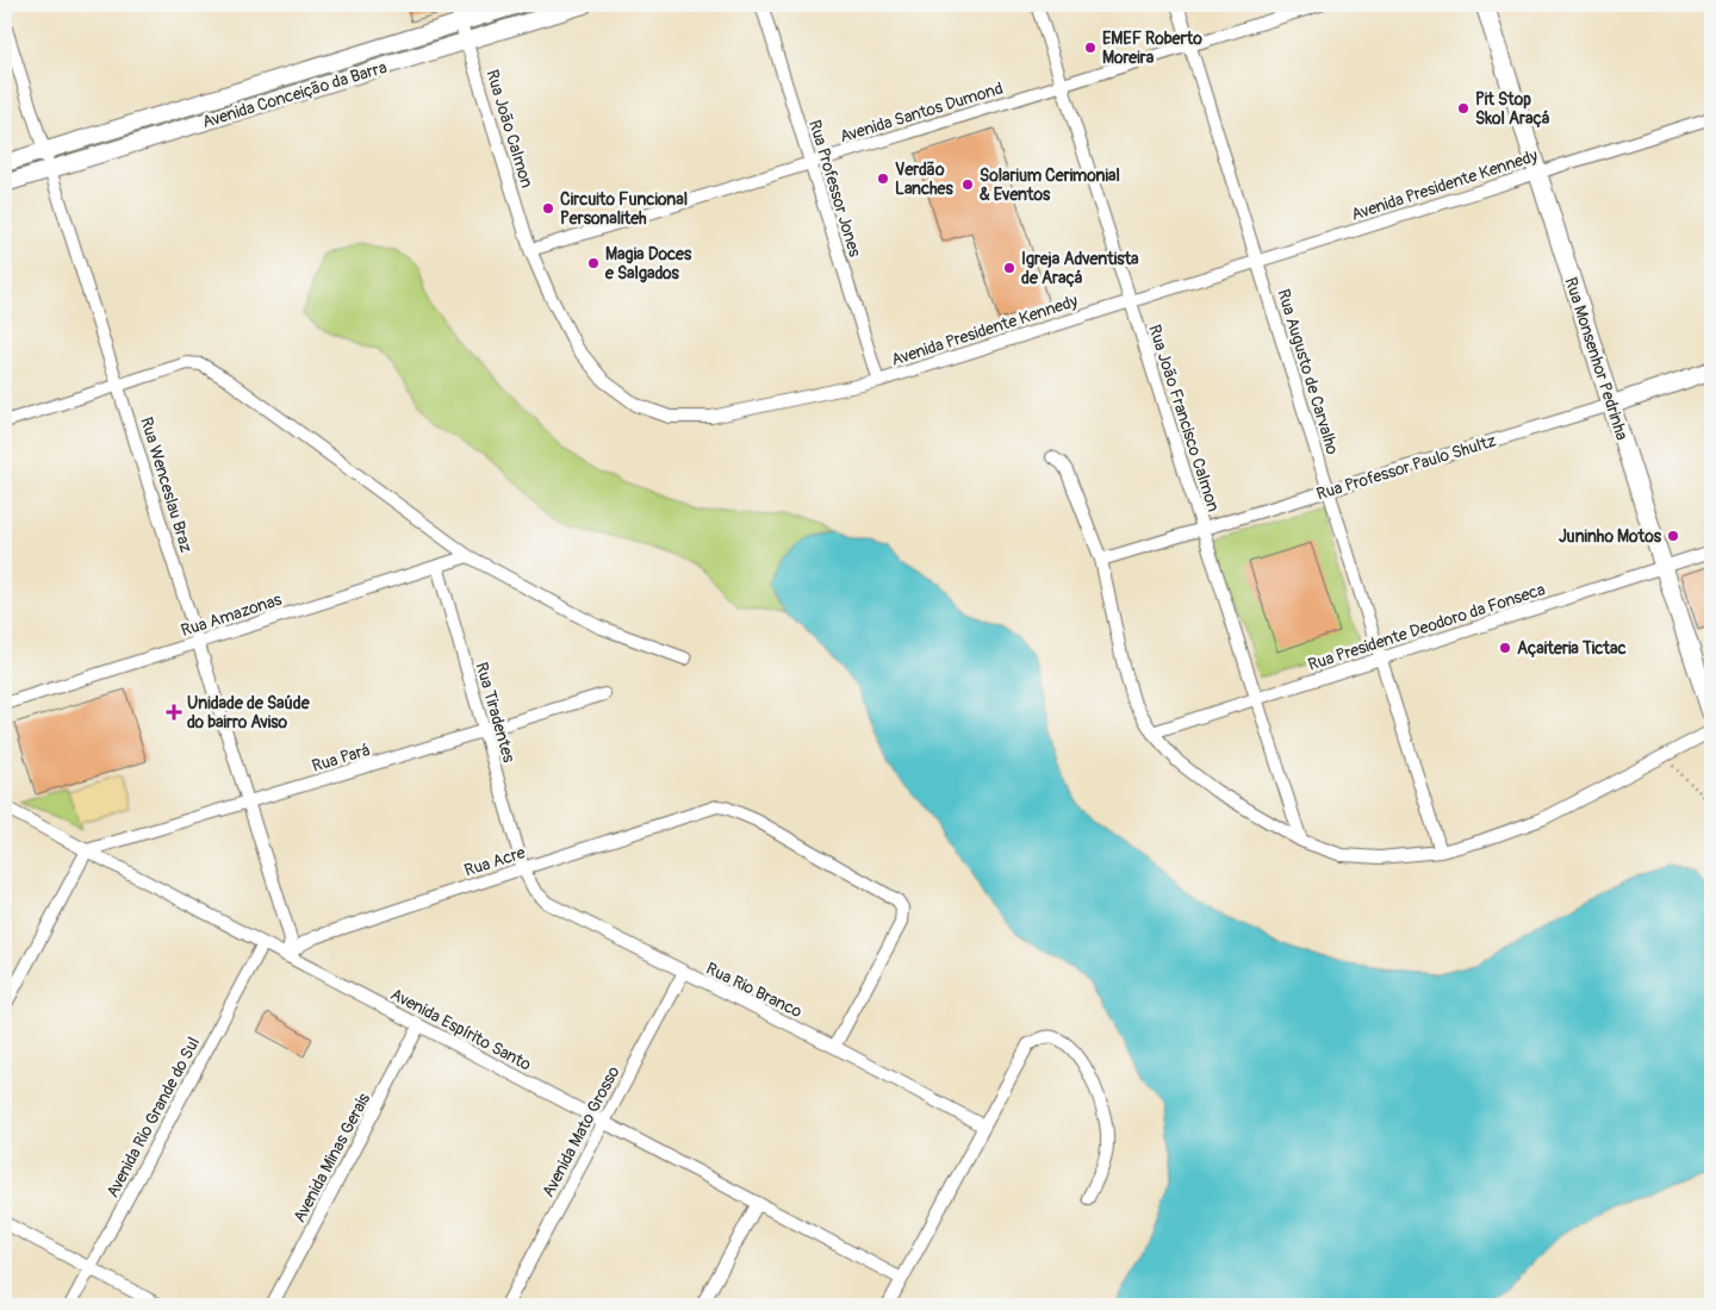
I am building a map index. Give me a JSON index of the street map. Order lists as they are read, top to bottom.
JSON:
{
  "streets": {
    "main road": ["Rua Monsenhor Pedrinha", "Rua Professor Paulo Shultz"],
    "street": [
      "Avenida Conceição da Barra",
      "Avenida Santos Dumond",
      "Rua João Calmon",
      "Avenida Presidente Kennedy",
      "Rua Professor Jones",
      "Rua Augusto de Carvalho",
      "Rua João Francisco Calmon",
      "Rua Wenceslau Braz",
      "Rua Amazonas",
      "Rua Presidente Deodoro da Fonseca",
      "Rua Tiradentes",
      "Rua Pará",
      "Rua Acre",
      "Rua Rio Branco",
      "Avenida Espírito Santo",
      "Avenida Rio Grande do Sul",
      "Avenida Mato Grosso",
      "Avenida Minas Gerais"
    ]
  },
  "crossings": [
    ["Avenida Conceição da Barra", "Rua João Calmon"],
    ["Avenida Conceição da Barra", "Rua Wenceslau Braz"],
    ["Avenida Santos Dumond", "Rua João Calmon"],
    ["Avenida Santos Dumond", "Rua Professor Jones"],
    ["Avenida Santos Dumond", "Rua Augusto de Carvalho"],
    ["Avenida Santos Dumond", "Rua João Francisco Calmon"],
    ["Rua João Calmon", "Avenida Presidente Kennedy"],
    ["Avenida Presidente Kennedy", "Rua Professor Jones"],
    ["Avenida Presidente Kennedy", "Rua Monsenhor Pedrinha"],
    ["Avenida Presidente Kennedy", "Rua Augusto de Carvalho"],
    ["Avenida Presidente Kennedy", "Rua João Francisco Calmon"],
    ["Rua Monsenhor Pedrinha", "Rua Professor Paulo Shultz"],
    ["Rua Monsenhor Pedrinha", "Rua Presidente Deodoro da Fonseca"],
    ["Rua Augusto de Carvalho", "Rua Professor Paulo Shultz"],
    ["Rua Augusto de Carvalho", "Rua Presidente Deodoro da Fonseca"],
    ["Rua João Francisco Calmon", "Rua Professor Paulo Shultz"],
    ["Rua João Francisco Calmon", "Rua Presidente Deodoro da Fonseca"],
    ["Rua Wenceslau Braz", "Rua Amazonas"],
    ["Rua Wenceslau Braz", "Rua Pará"],
    ["Rua Wenceslau Braz", "Rua Acre"],
    ["Rua Wenceslau Braz", "Avenida Espírito Santo"],
    ["Rua Amazonas", "Rua Tiradentes"],
    ["Rua Tiradentes", "Rua Pará"],
    ["Rua Tiradentes", "Rua Acre"],
    ["Rua Tiradentes", "Rua Rio Branco"],
    ["Rua Pará", "Avenida Espírito Santo"],
    ["Rua Acre", "Rua Rio Branco"],
    ["Rua Acre", "Avenida Espírito Santo"],
    ["Rua Rio Branco", "Avenida Mato Grosso"],
    ["Avenida Espírito Santo", "Avenida Rio Grande do Sul"],
    ["Avenida Espírito Santo", "Avenida Mato Grosso"],
    ["Avenida Espírito Santo", "Avenida Minas Gerais"]
  ],
  "places": {
    "other": [
      "EMEF Roberto Moreira",
      "Pit Stop Skol Araçá",
      "Verdão Lanches",
      "Solarium Cerimonial & Eventos",
      "Circuito Funcional Personaliteh",
      "Magia Doces e Salgados",
      "Igreja Adventista de Araçá",
      "Juninho Motos",
      "Açaiteria Tictac"
    ],
    "health": ["Unidade de Saúde do bairro Aviso"]
  }
}
